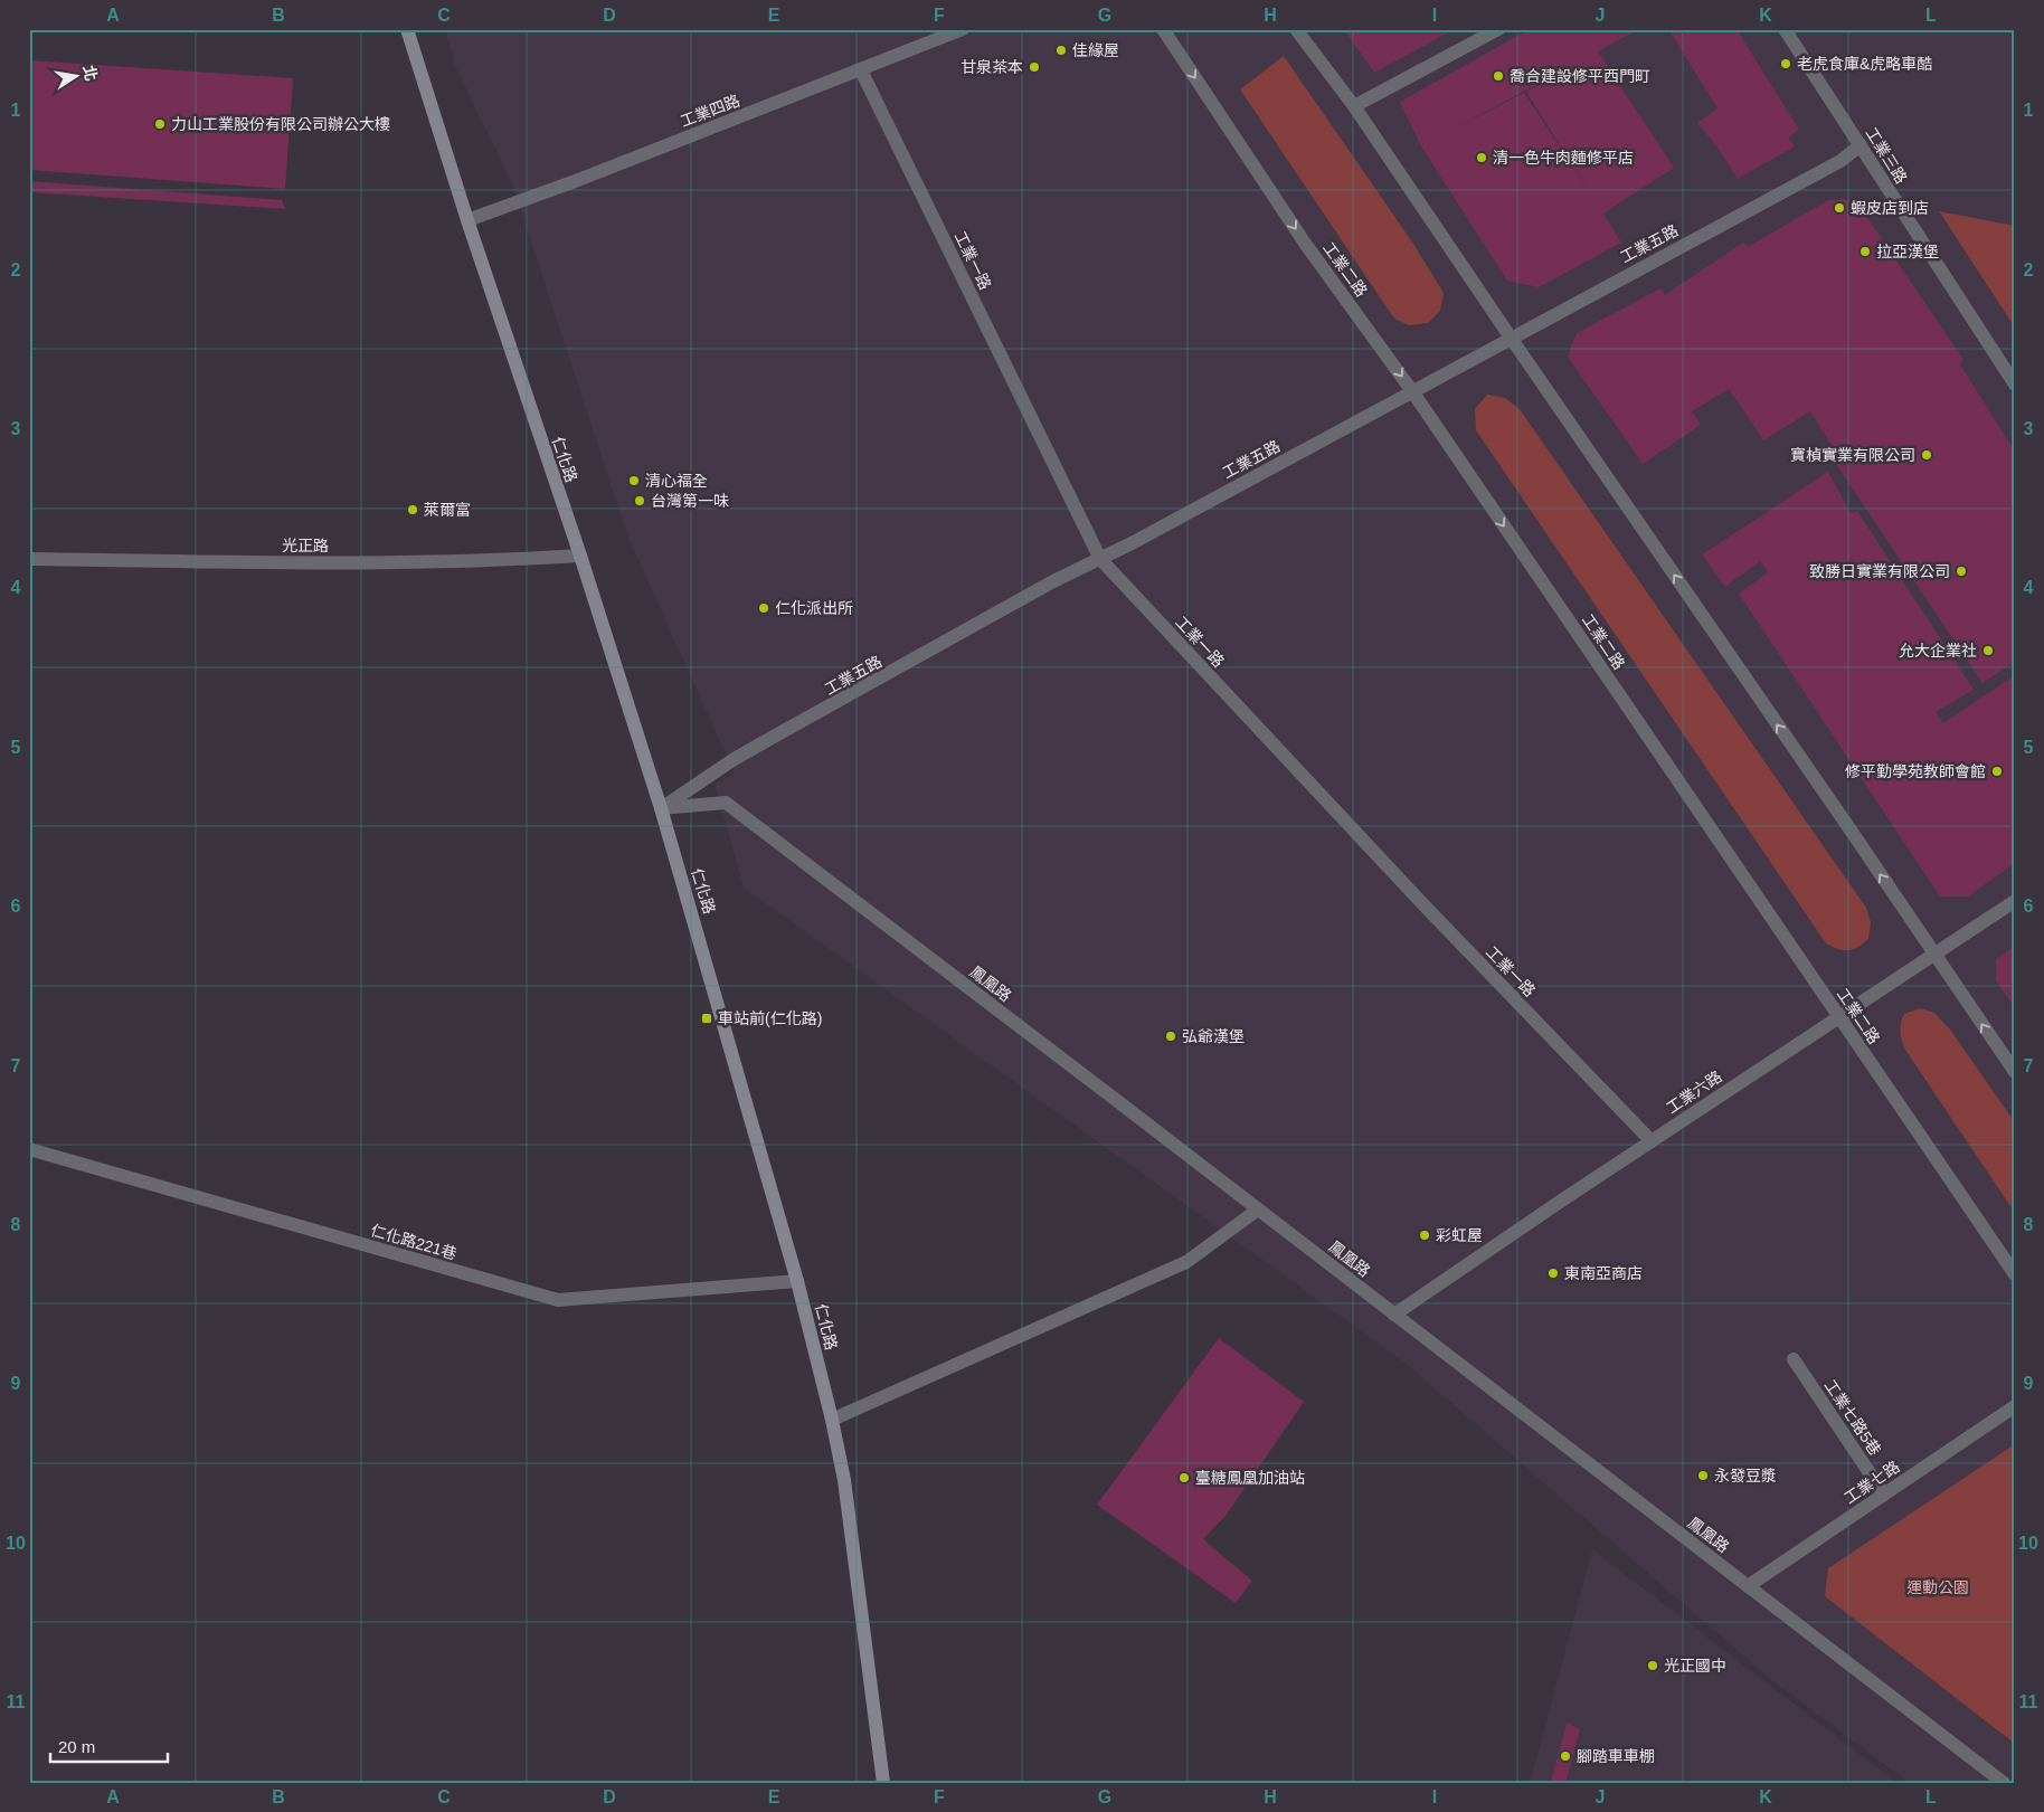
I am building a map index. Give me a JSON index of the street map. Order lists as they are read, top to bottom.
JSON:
{
  "streets": {
    "main road": ["仁化路"],
    "street": [
      "工業四路",
      "工業三路",
      "工業五路",
      "工業一路",
      "工業二路",
      "光正路",
      "鳳凰路",
      "工業六路",
      "仁化路221巷",
      "工業七路5巷",
      "工業七路"
    ]
  },
  "crossings": [
    ["工業四路", "工業一路"],
    ["工業四路", "仁化路"],
    ["工業三路", "工業五路"],
    ["工業五路", "工業一路"],
    ["工業五路", "工業二路"],
    ["工業五路", "仁化路"],
    ["工業五路", "鳳凰路"],
    ["工業一路", "工業六路"],
    ["工業二路", "工業六路"],
    ["仁化路", "光正路"],
    ["仁化路", "鳳凰路"],
    ["仁化路", "仁化路221巷"],
    ["鳳凰路", "工業六路"],
    ["鳳凰路", "工業七路"],
    ["工業七路5巷", "工業七路"]
  ],
  "parks": ["運動公園"],
  "places": {
    "other": [
      "佳緣屋",
      "老虎食庫&虎略車酷",
      "甘泉茶本",
      "喬合建設修平西門町",
      "力山工業股份有限公司辦公大樓",
      "清一色牛肉麵修平店",
      "蝦皮店到店",
      "拉亞漢堡",
      "寶楨實業有限公司",
      "清心福全",
      "台灣第一味",
      "萊爾富",
      "致勝日實業有限公司",
      "仁化派出所",
      "允大企業社",
      "修平勤學苑教師會館",
      "弘爺漢堡",
      "彩虹屋",
      "東南亞商店",
      "永發豆漿",
      "臺糖鳳凰加油站",
      "光正國中",
      "腳踏車車棚"
    ],
    "transit": ["車站前(仁化路)"]
  },
  "scale_bar": "20 m",
  "north": "right",
  "grid": {
    "columns": [
      "A",
      "B",
      "C",
      "D",
      "E",
      "F",
      "G",
      "H",
      "I",
      "J",
      "K",
      "L"
    ],
    "rows": [
      "1",
      "2",
      "3",
      "4",
      "5",
      "6",
      "7",
      "8",
      "9",
      "10",
      "11"
    ]
  }
}
